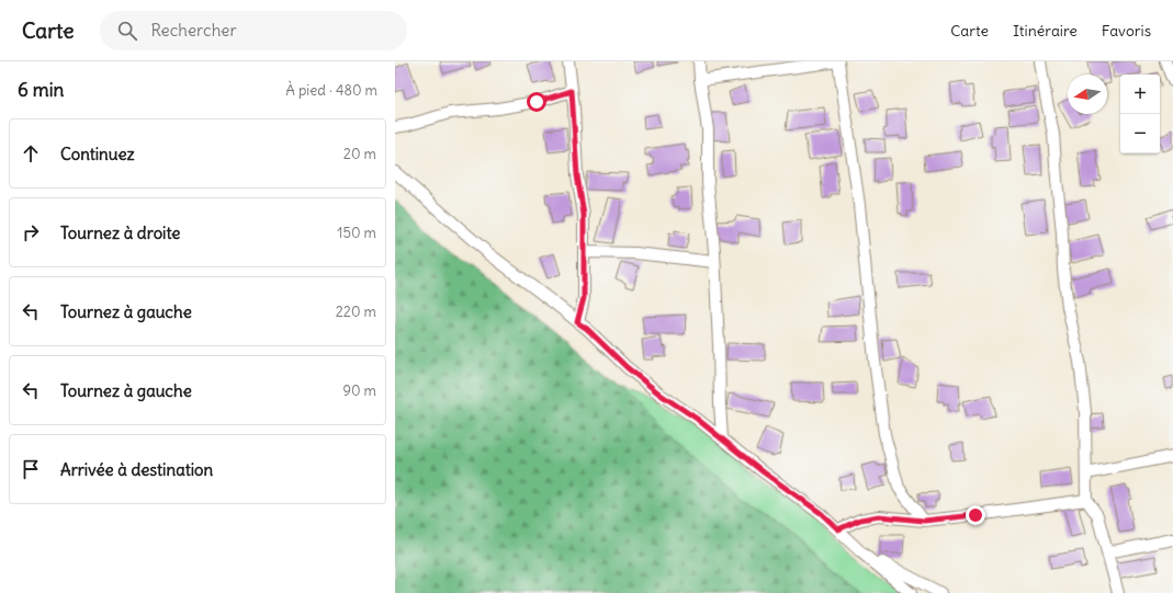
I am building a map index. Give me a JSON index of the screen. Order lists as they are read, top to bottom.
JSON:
{
  "north": "left",
  "page": {
    "header": "Carte",
    "search": "Rechercher",
    "nav": ["Carte", "Itinéraire", "Favoris"],
    "heading": ["6 min", "À pied · 480 m"],
    "map_buttons": ["+", "−"],
    "list": [
      ["Continuez", "20 m"],
      ["Tournez à droite", "150 m"],
      ["Tournez à gauche", "220 m"],
      ["Tournez à gauche", "90 m"],
      "Arrivée à destination"
    ]
  }
}
